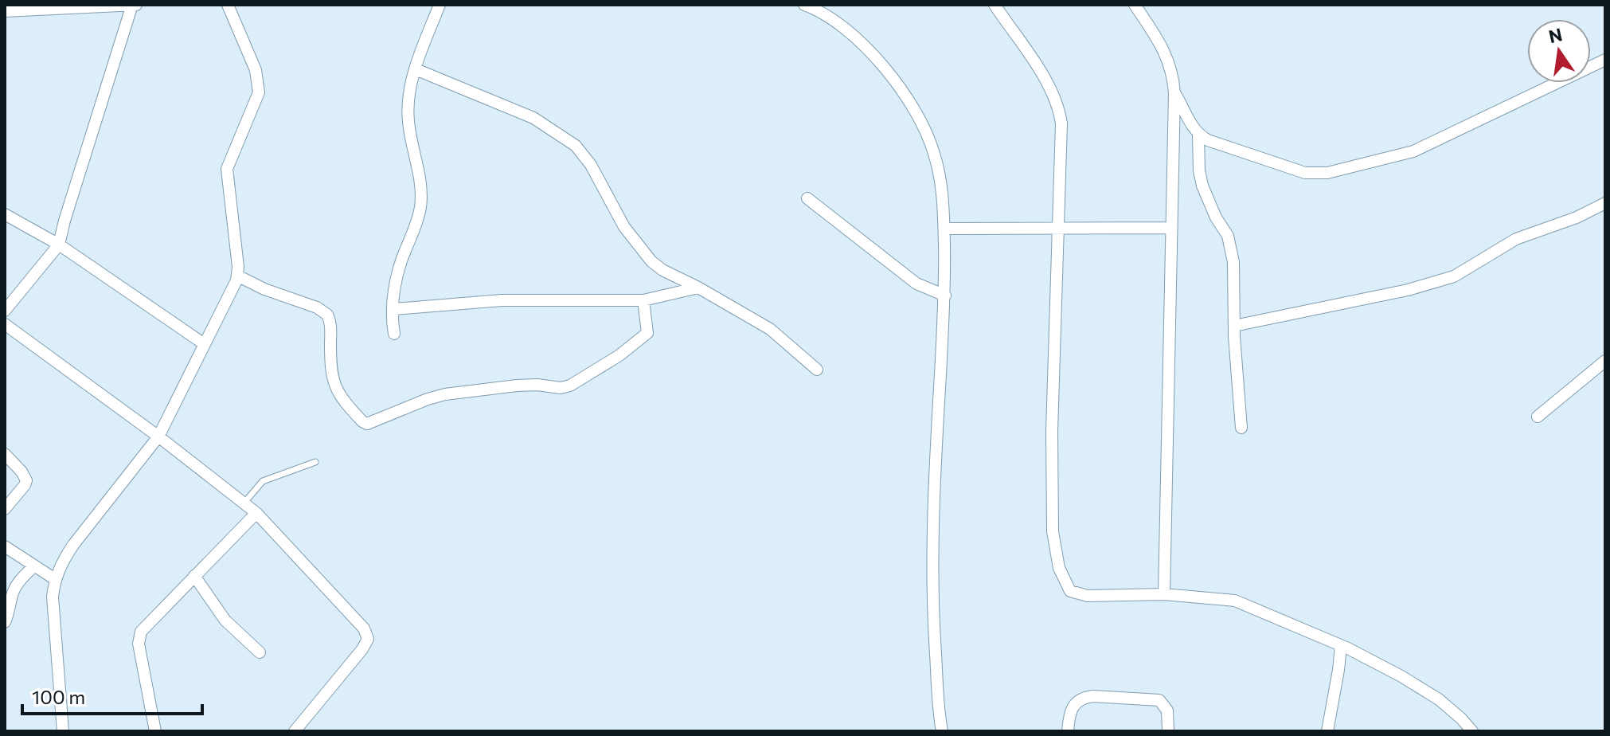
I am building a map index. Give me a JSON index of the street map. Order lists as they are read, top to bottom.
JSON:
{
  "scale_bar": "100 m",
  "north": "top"
}
